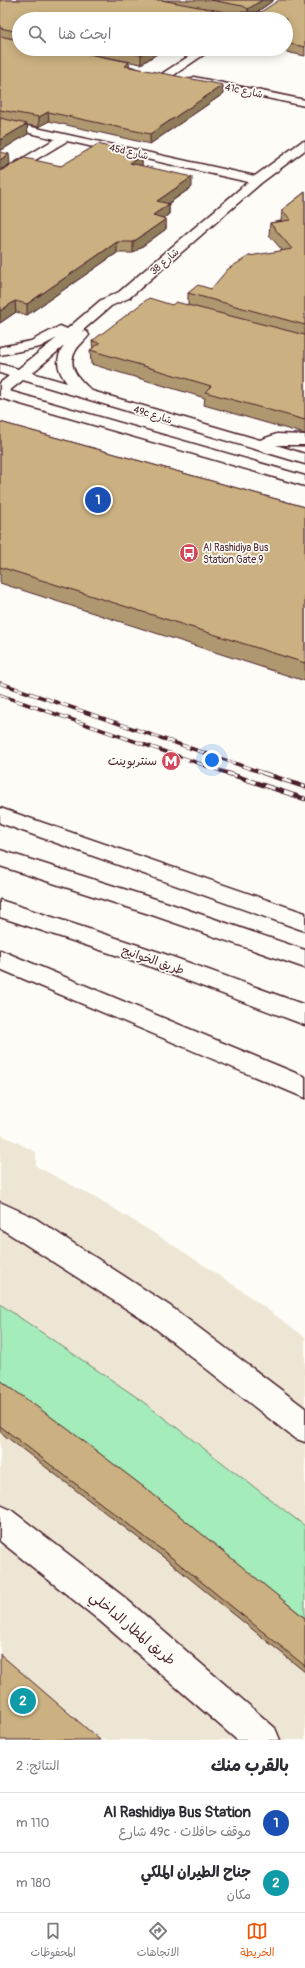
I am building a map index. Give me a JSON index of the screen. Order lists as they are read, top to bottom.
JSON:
{
  "streets": {
    "main road": [
      "41c شارع",
      "45d شارع",
      "شارع 38",
      "49c شارع",
      "طريق الخوانيج",
      "طريق المطار الداخلي"
    ]
  },
  "crossings": [
    ["45d شارع", "شارع 38"],
    ["شارع 38", "49c شارع"]
  ],
  "places": {
    "bus stop": ["Al Rashidiya Bus Station Gate 9"],
    "metro station": ["سنتربوينت"]
  },
  "page": {
    "search": "ابحث هنا",
    "pins": ["1", "2"],
    "heading": ["بالقرب منك", "النتائج: 2"],
    "list": [
      {
        "mark": "1",
        "name": "Al Rashidiya Bus Station",
        "note": "موقف حافلات · 49c شارع",
        "value": "110 m"
      },
      {
        "mark": "2",
        "name": "جناح الطيران الملكي",
        "note": "مكان",
        "value": "180 m"
      }
    ],
    "nav": ["الخريطة", "الاتجاهات", "المحفوظات"]
  }
}
